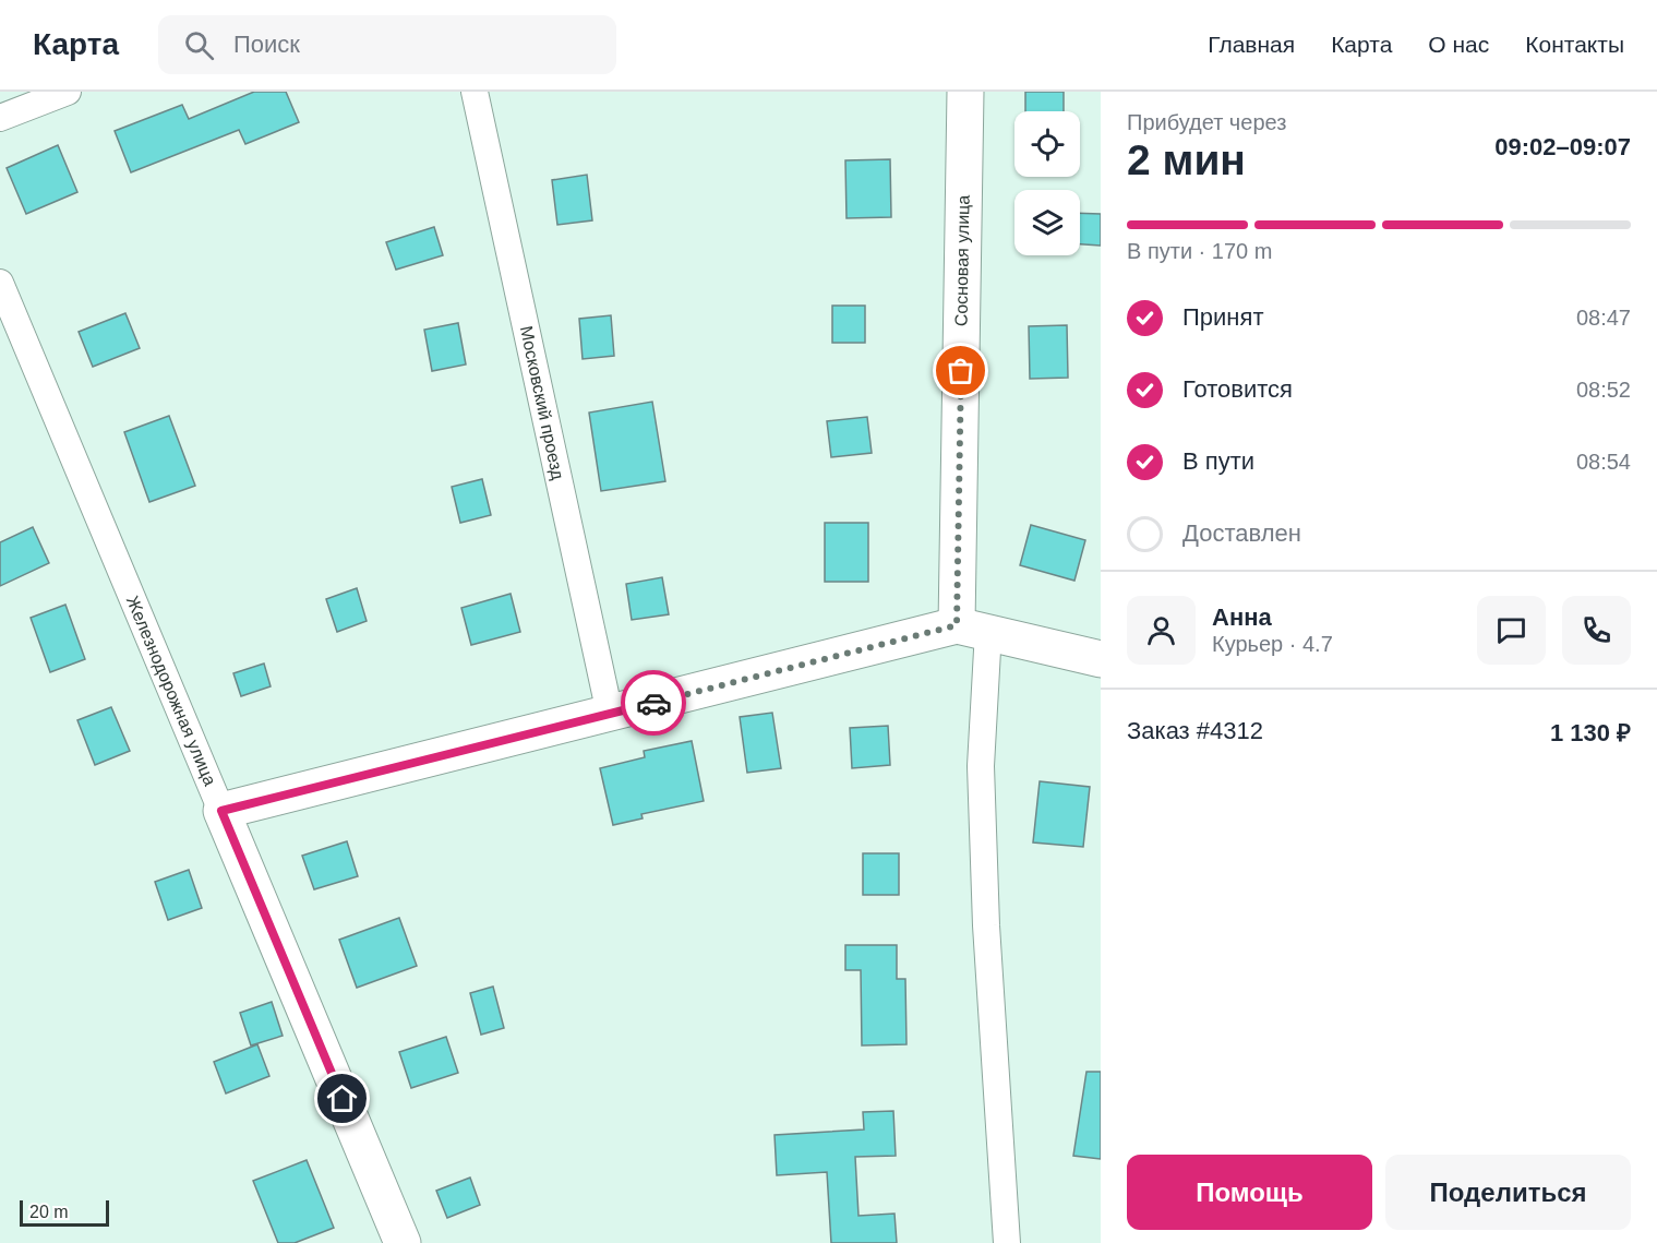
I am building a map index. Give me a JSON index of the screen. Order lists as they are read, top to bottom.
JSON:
{
  "streets": {
    "street": ["Сосновая улица", "Московский проезд", "Железнодорожная улица"]
  },
  "scale_bar": "20 m",
  "page": {
    "header": "Карта",
    "search": "Поиск",
    "nav": [
      "Главная",
      "Карта",
      "О нас",
      "Контакты"
    ],
    "heading": ["2 мин", "Прибудет через", "09:02–09:07"],
    "panel": [
      "Анна",
      "Курьер · 4.7",
      "Заказ #4312",
      "1 130 ₽"
    ],
    "bar": "В пути · 170 m",
    "list": [
      ["Принят", "08:47"],
      ["Готовится", "08:52"],
      ["В пути", "08:54"],
      "Доставлен"
    ],
    "buttons": ["Помощь", "Поделиться"],
    "scale": "20 m"
  }
}
